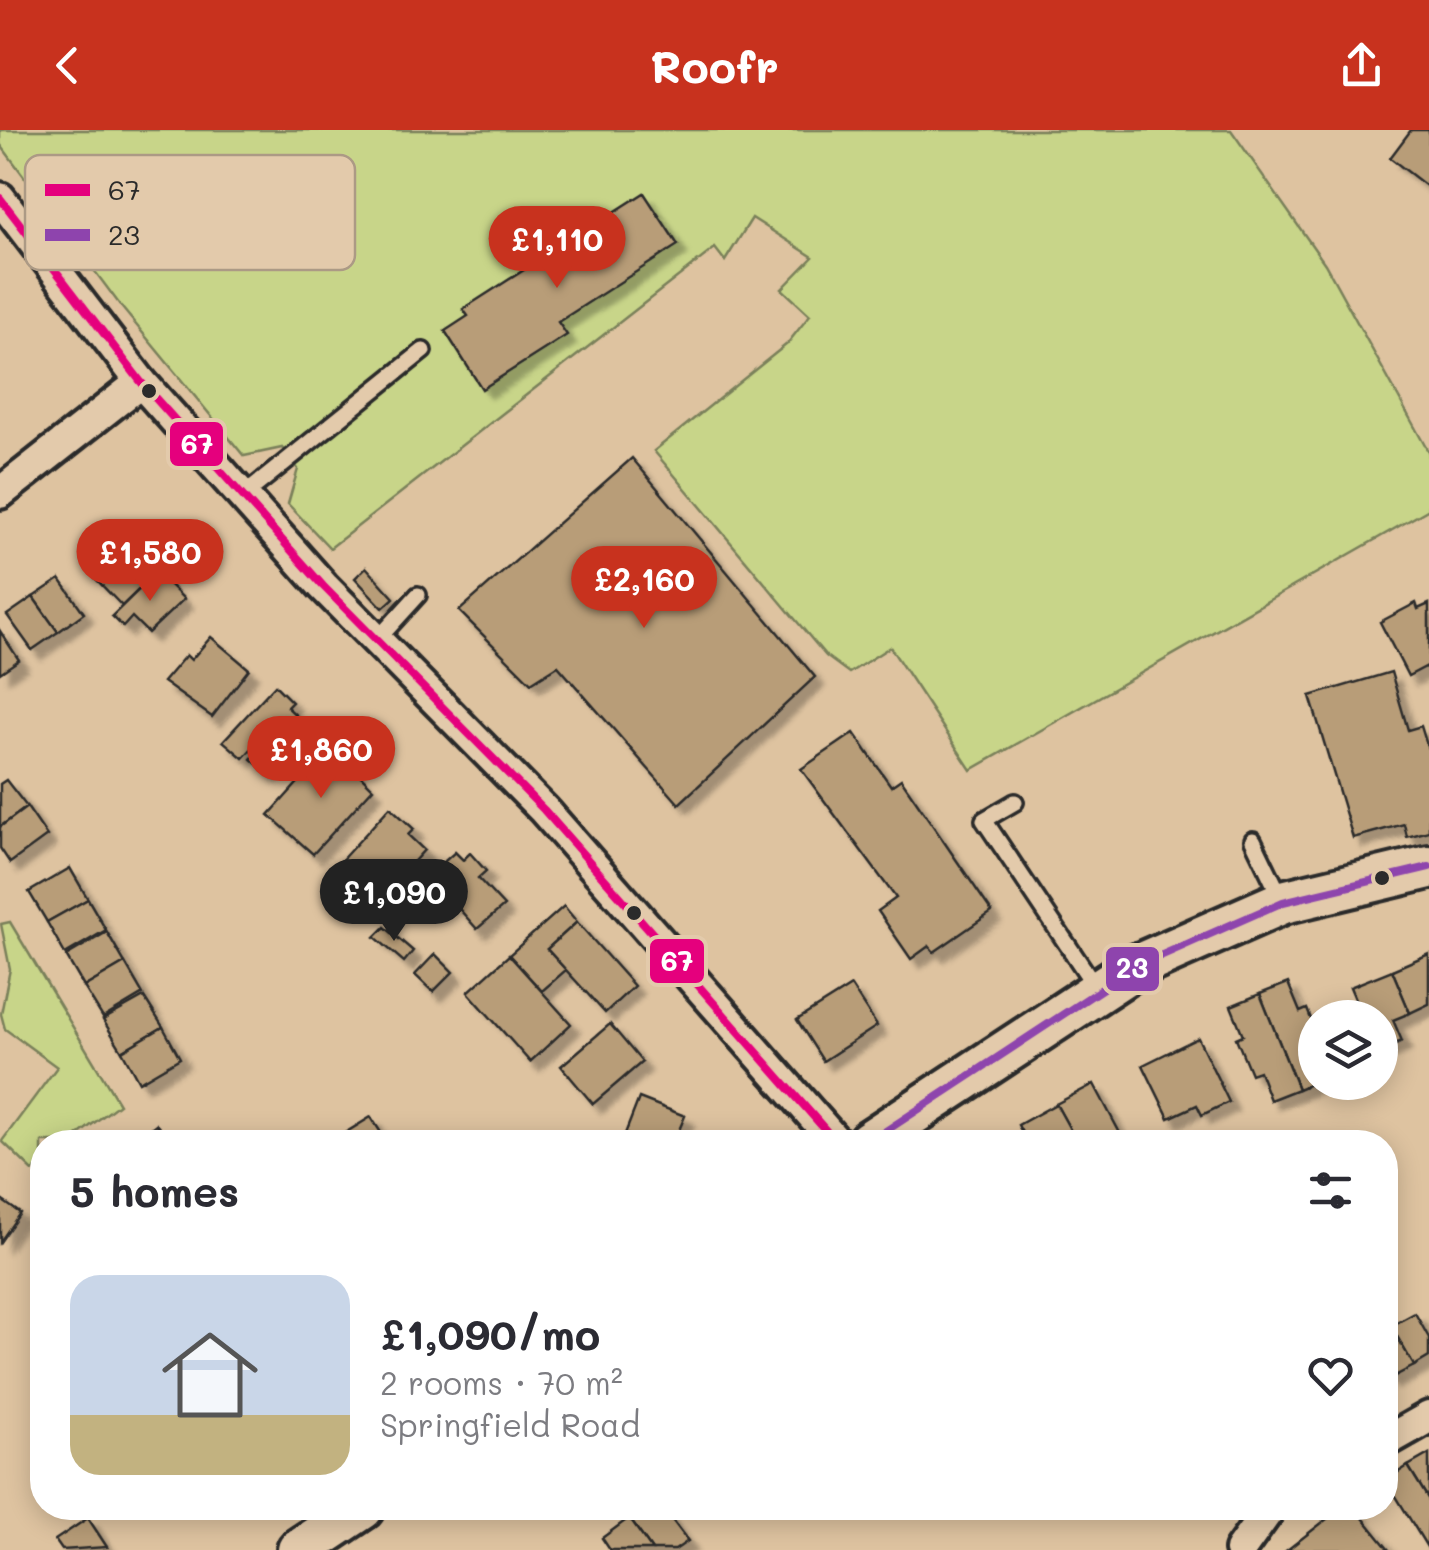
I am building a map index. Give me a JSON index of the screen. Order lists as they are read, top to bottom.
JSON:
{
  "lines": ["transit line 67", "transit line 23"],
  "legend": ["67", "23"],
  "page": {
    "header": "Roofr",
    "price": [
      "£1,110",
      "£1,580",
      "£2,160",
      "£1,860",
      "£1,090"
    ],
    "heading": "5 homes",
    "list": [
      {
        "name": "£1,090/mo",
        "note": "2 rooms · 70 m² · Springfield Road"
      }
    ]
  }
}
